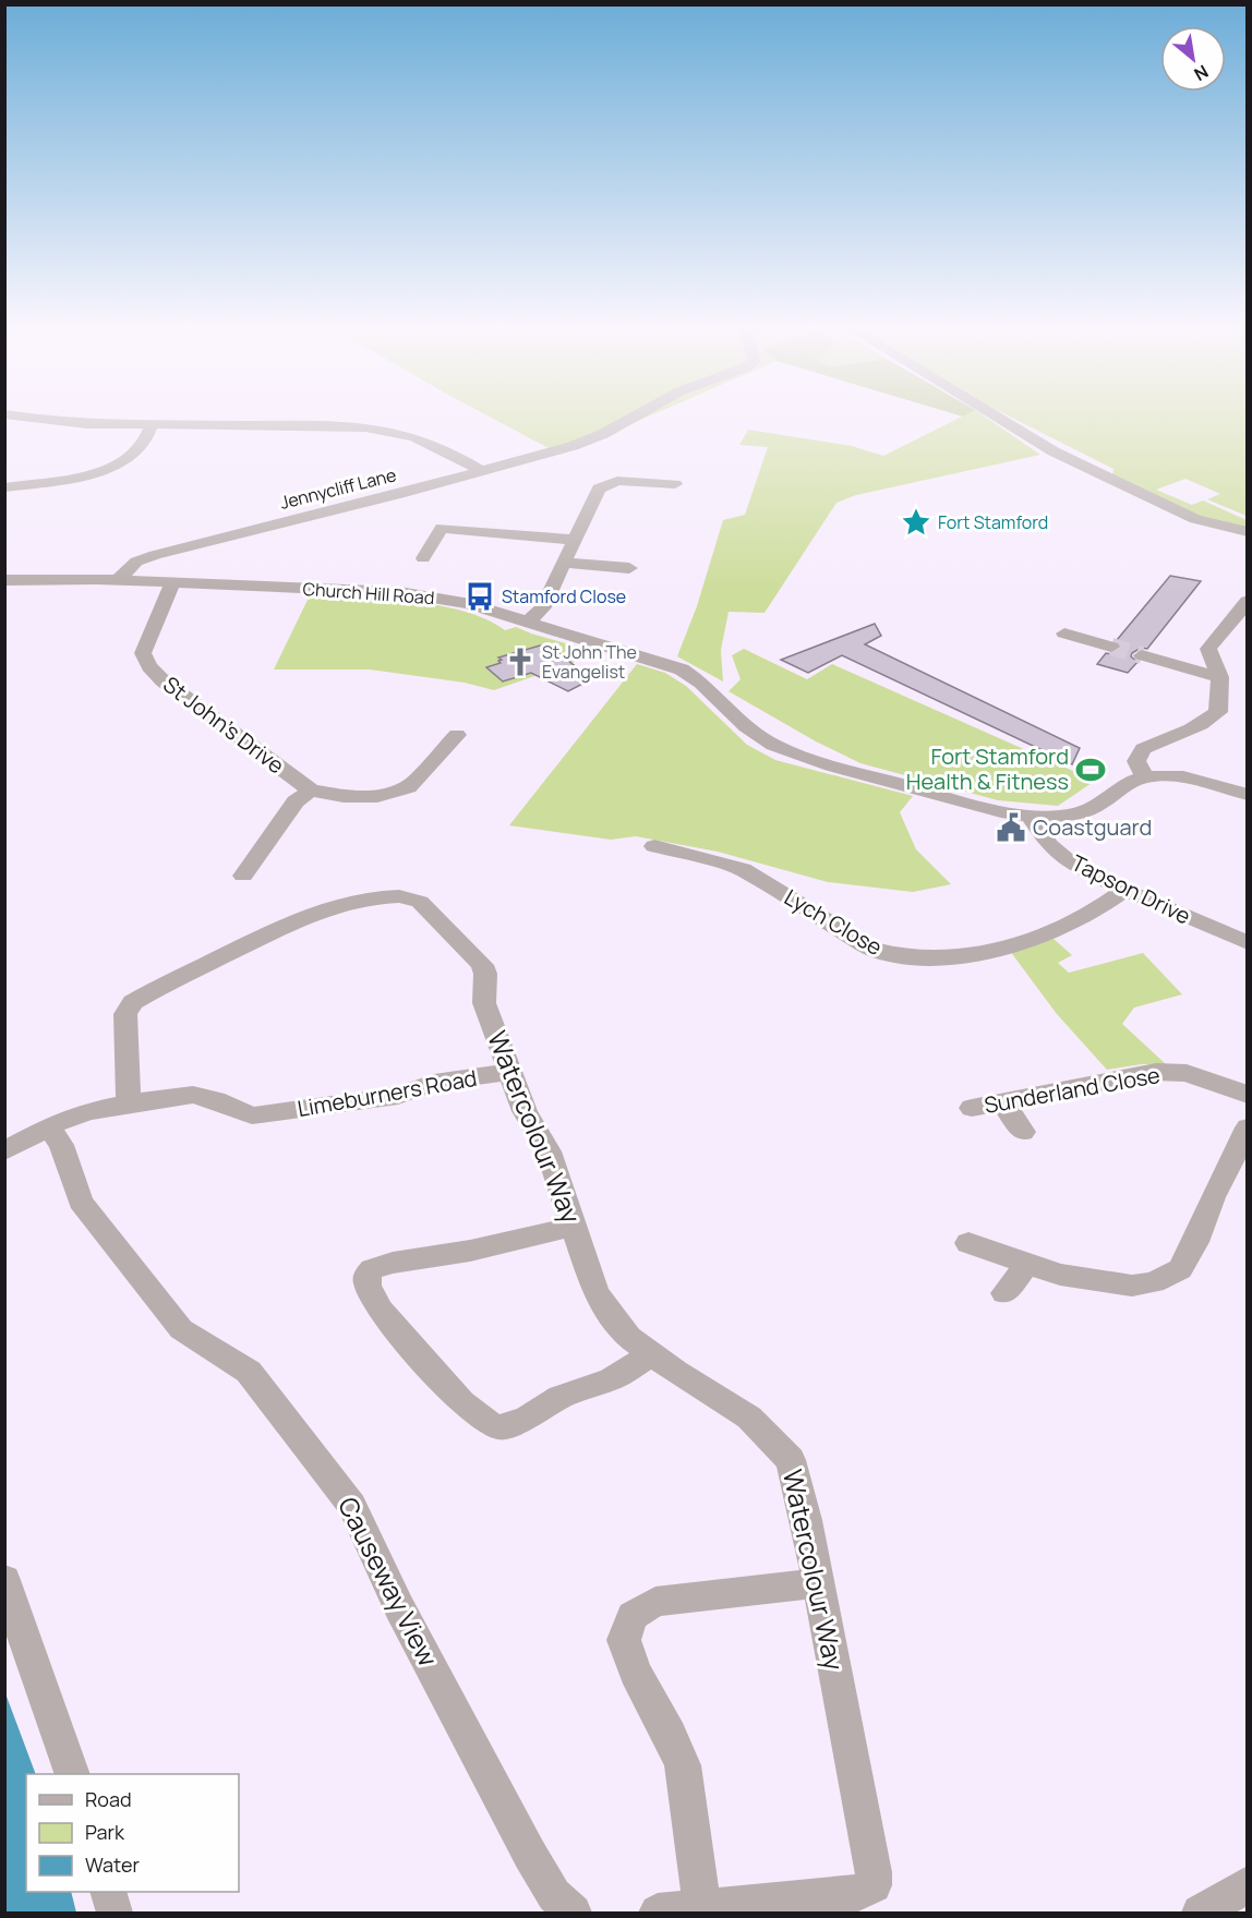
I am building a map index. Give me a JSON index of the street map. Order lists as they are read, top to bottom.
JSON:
{
  "streets": {
    "street": [
      "Jennycliff Lane",
      "Church Hill Road",
      "St John's Drive",
      "Tapson Drive",
      "Lych Close",
      "Sunderland Close",
      "Limeburners Road",
      "Watercolour Way",
      "Causeway View"
    ]
  },
  "crossings": [
    ["Jennycliff Lane", "Church Hill Road"],
    ["Church Hill Road", "St John's Drive"],
    ["Church Hill Road", "Tapson Drive"],
    ["Tapson Drive", "Lych Close"],
    ["Limeburners Road", "Watercolour Way"],
    ["Limeburners Road", "Causeway View"]
  ],
  "places": {
    "place": ["Fort Stamford"],
    "bus stop": ["Stamford Close"],
    "church": ["St John The Evangelist"],
    "sports": ["Fort Stamford Health & Fitness"],
    "public building": ["Coastguard"]
  },
  "legend": ["Road", "Park", "Water"],
  "north": "bottom right"
}
